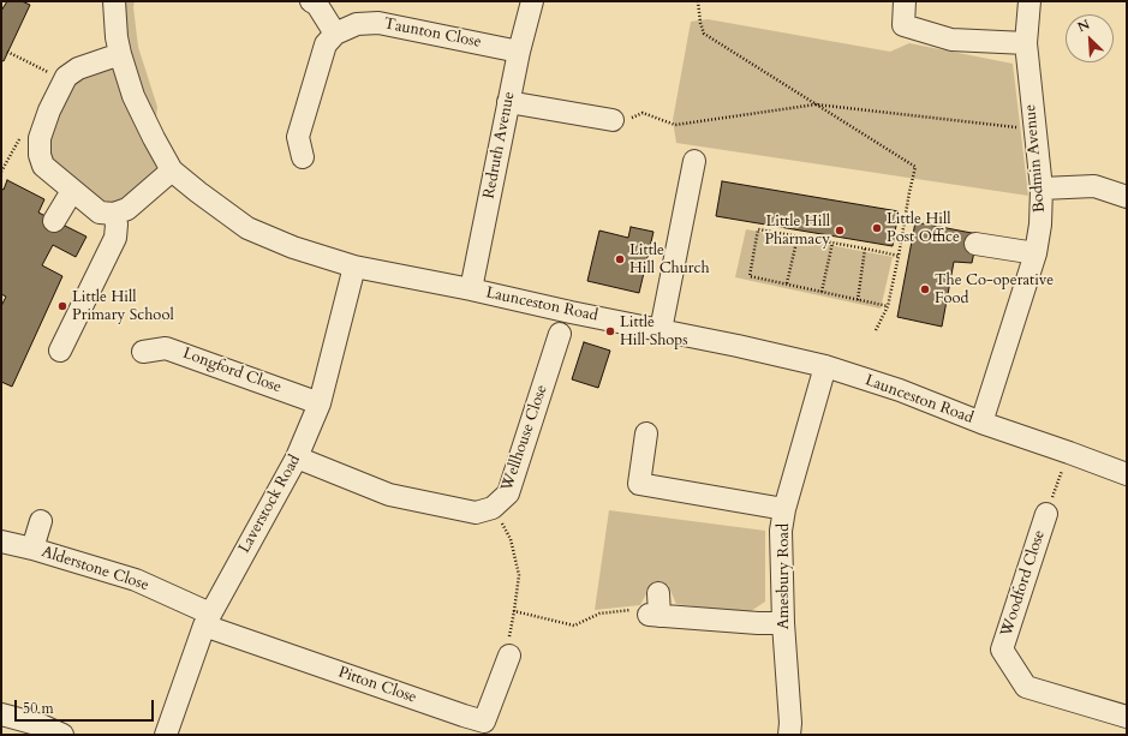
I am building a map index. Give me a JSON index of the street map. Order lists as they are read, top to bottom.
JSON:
{
  "streets": {
    "street": [
      "Taunton Close",
      "Redruth Avenue",
      "Bodmin Avenue",
      "Launceston Road",
      "Longford Close",
      "Wellhouse Close",
      "Laverstock Road",
      "Alderstone Close",
      "Amesbury Road",
      "Woodford Close",
      "Pitton Close"
    ]
  },
  "crossings": [
    ["Taunton Close", "Redruth Avenue"],
    ["Redruth Avenue", "Launceston Road"],
    ["Bodmin Avenue", "Launceston Road"],
    ["Launceston Road", "Laverstock Road"],
    ["Launceston Road", "Amesbury Road"],
    ["Longford Close", "Laverstock Road"],
    ["Wellhouse Close", "Laverstock Road"],
    ["Laverstock Road", "Alderstone Close"],
    ["Laverstock Road", "Pitton Close"],
    ["Alderstone Close", "Pitton Close"]
  ],
  "places": [
    "Little Hill Post Office",
    "Little Hill Pharmacy",
    "Little Hill Church",
    "The Co-operative Food",
    "Little Hill Primary School",
    "Little Hill Shops"
  ],
  "scale_bar": "50 m",
  "north": "top left"
}
